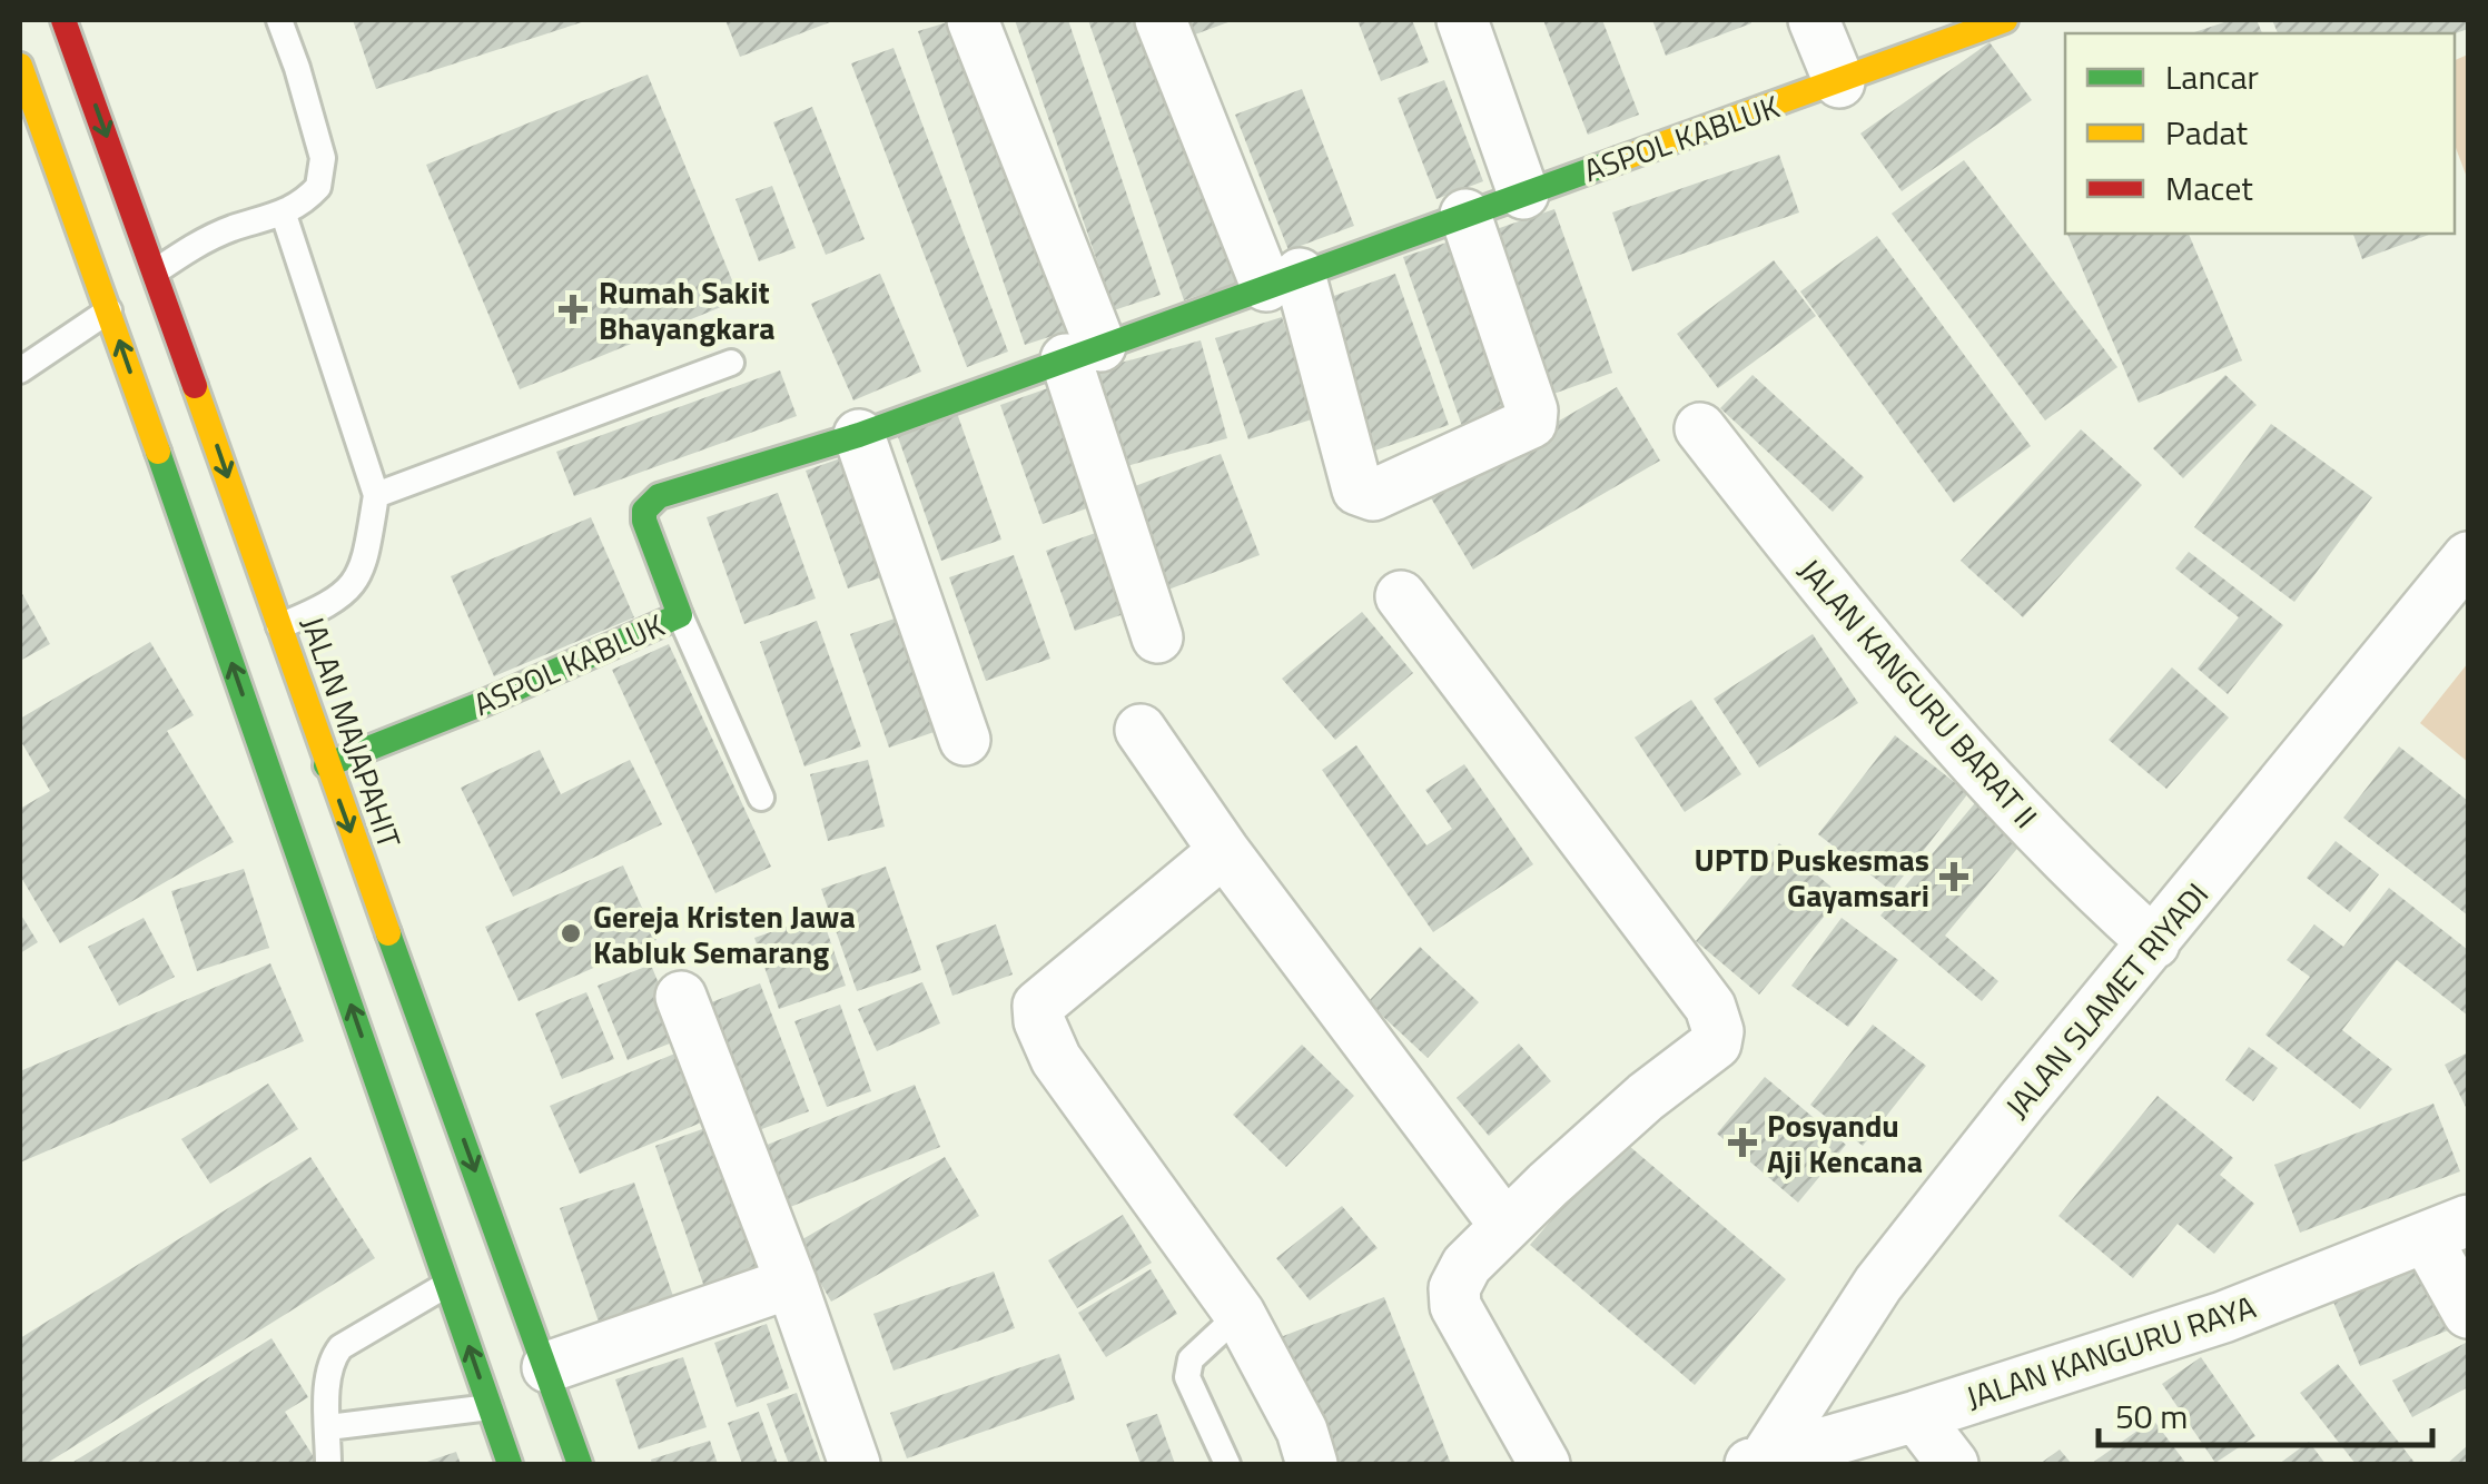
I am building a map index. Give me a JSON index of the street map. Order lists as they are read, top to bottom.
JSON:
{
  "streets": {
    "main road": ["ASPOL KABLUK", "JALAN MAJAPAHIT"],
    "street": ["JALAN KANGURU BARAT II", "JALAN SLAMET RIYADI", "JALAN KANGURU RAYA"]
  },
  "crossings": [
    ["ASPOL KABLUK", "JALAN MAJAPAHIT"],
    ["JALAN KANGURU BARAT II", "JALAN SLAMET RIYADI"],
    ["JALAN SLAMET RIYADI", "JALAN KANGURU RAYA"]
  ],
  "places": {
    "health": ["Rumah Sakit Bhayangkara", "UPTD Puskesmas Gayamsari", "Posyandu Aji Kencana"],
    "other": ["Gereja Kristen Jawa Kabluk Semarang"]
  },
  "legend": ["Lancar", "Padat", "Macet"],
  "scale_bar": "50 m"
}
